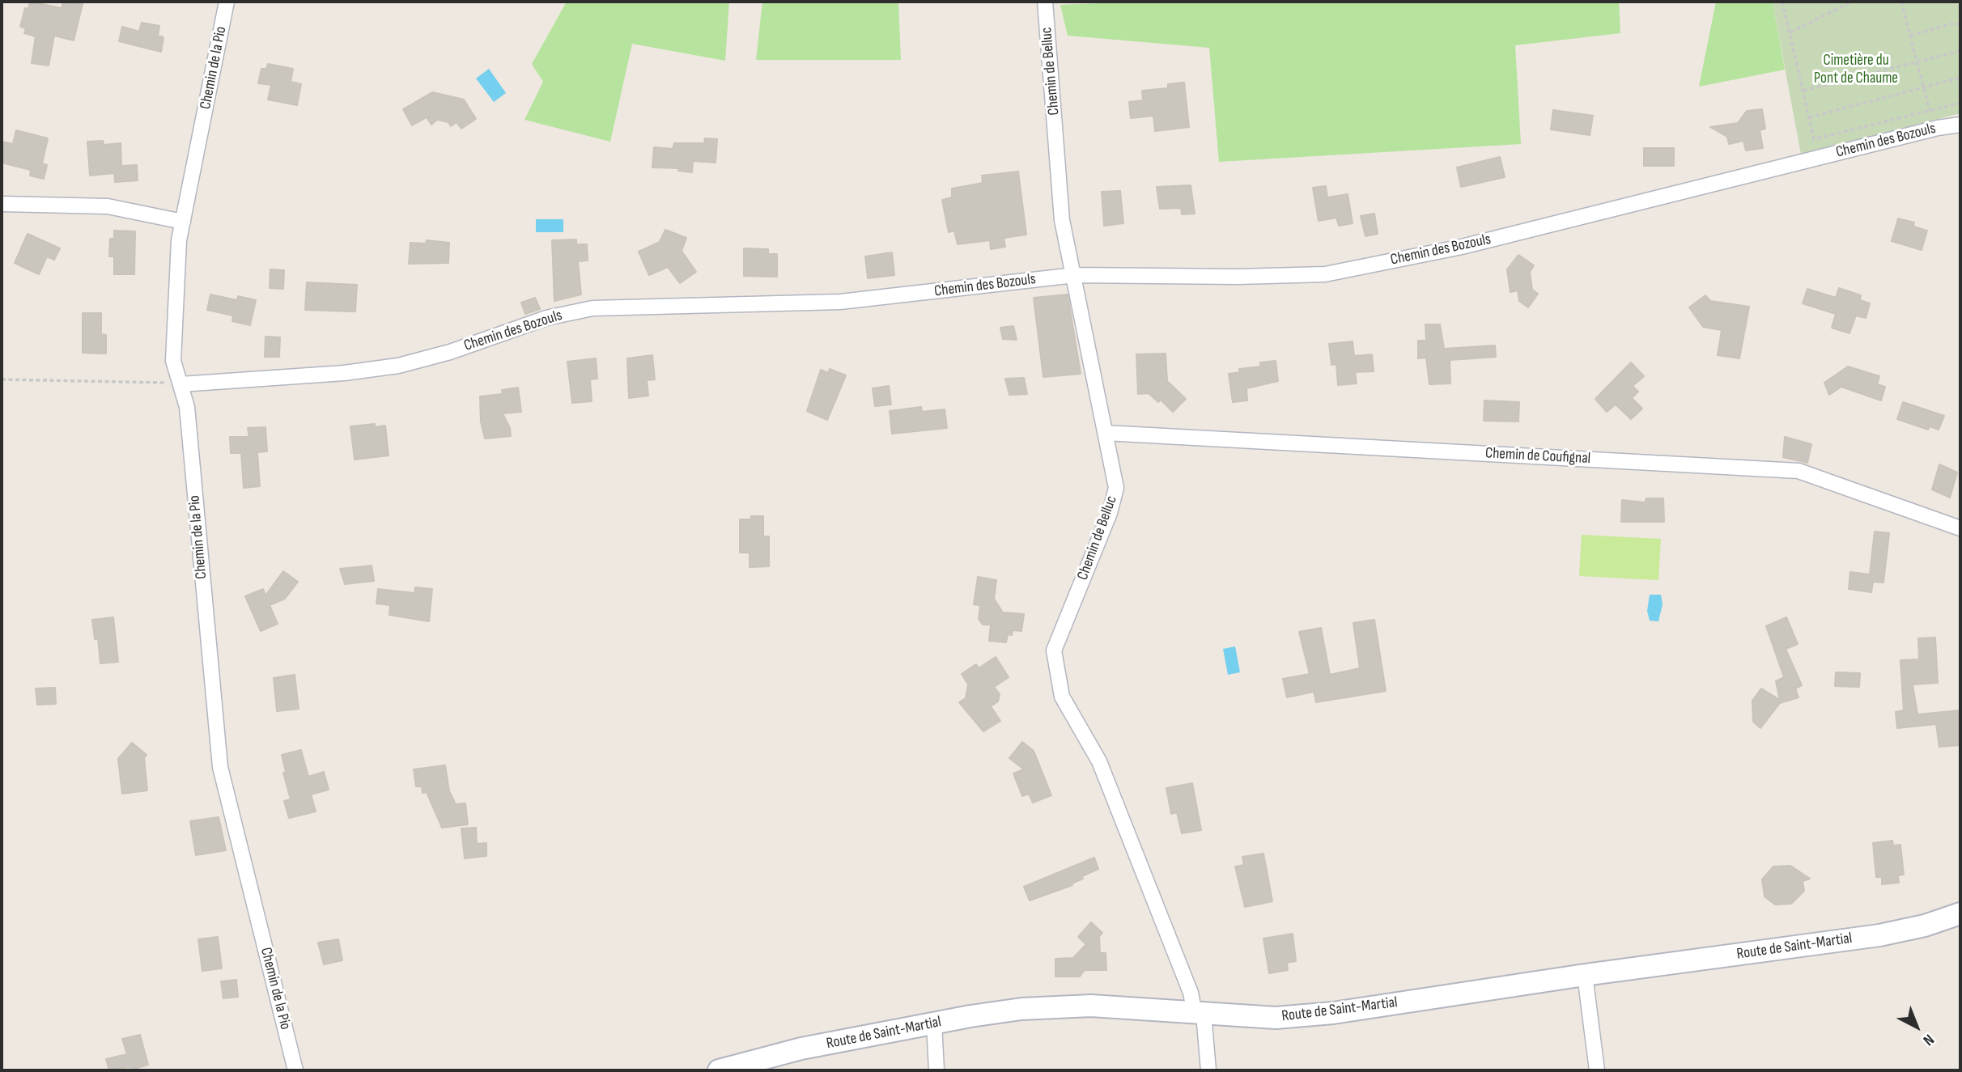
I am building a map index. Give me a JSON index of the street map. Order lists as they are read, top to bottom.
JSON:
{
  "streets": {
    "main road": ["Route de Saint-Martial"],
    "street": [
      "Chemin de la Pio",
      "Chemin de Belluc",
      "Chemin des Bozouls",
      "Chemin de Coufignal"
    ]
  },
  "crossings": [
    ["Chemin de la Pio", "Chemin des Bozouls"],
    ["Chemin de Belluc", "Chemin des Bozouls"],
    ["Chemin de Belluc", "Chemin de Coufignal"],
    ["Chemin de Belluc", "Route de Saint-Martial"]
  ],
  "parks": ["Cimetière du Pont de Chaume"],
  "north": "bottom right"
}
